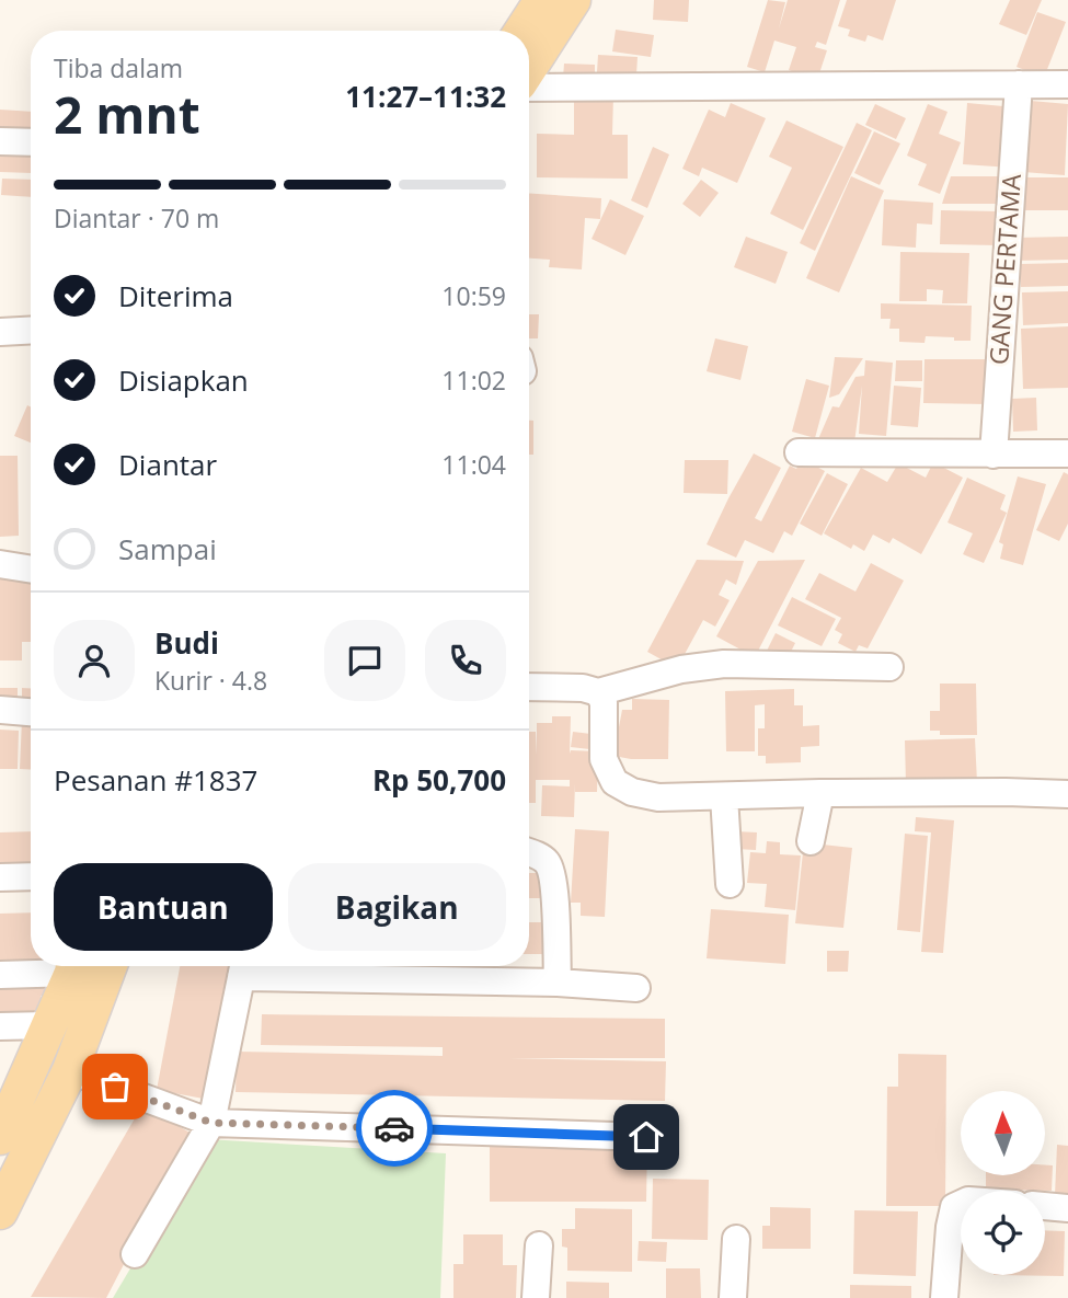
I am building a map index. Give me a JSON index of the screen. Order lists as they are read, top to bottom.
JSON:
{
  "streets": {
    "street": ["GANG PERTAMA"]
  },
  "north": "top",
  "page": {
    "heading": ["2 mnt", "Tiba dalam", "11:27–11:32"],
    "panel": [
      "Budi",
      "Kurir · 4.8",
      "Pesanan #1837",
      "Rp 50,700"
    ],
    "bar": "Diantar · 70 m",
    "list": [
      ["Diterima", "10:59"],
      ["Disiapkan", "11:02"],
      ["Diantar", "11:04"],
      "Sampai"
    ],
    "buttons": ["Bantuan", "Bagikan"]
  }
}
